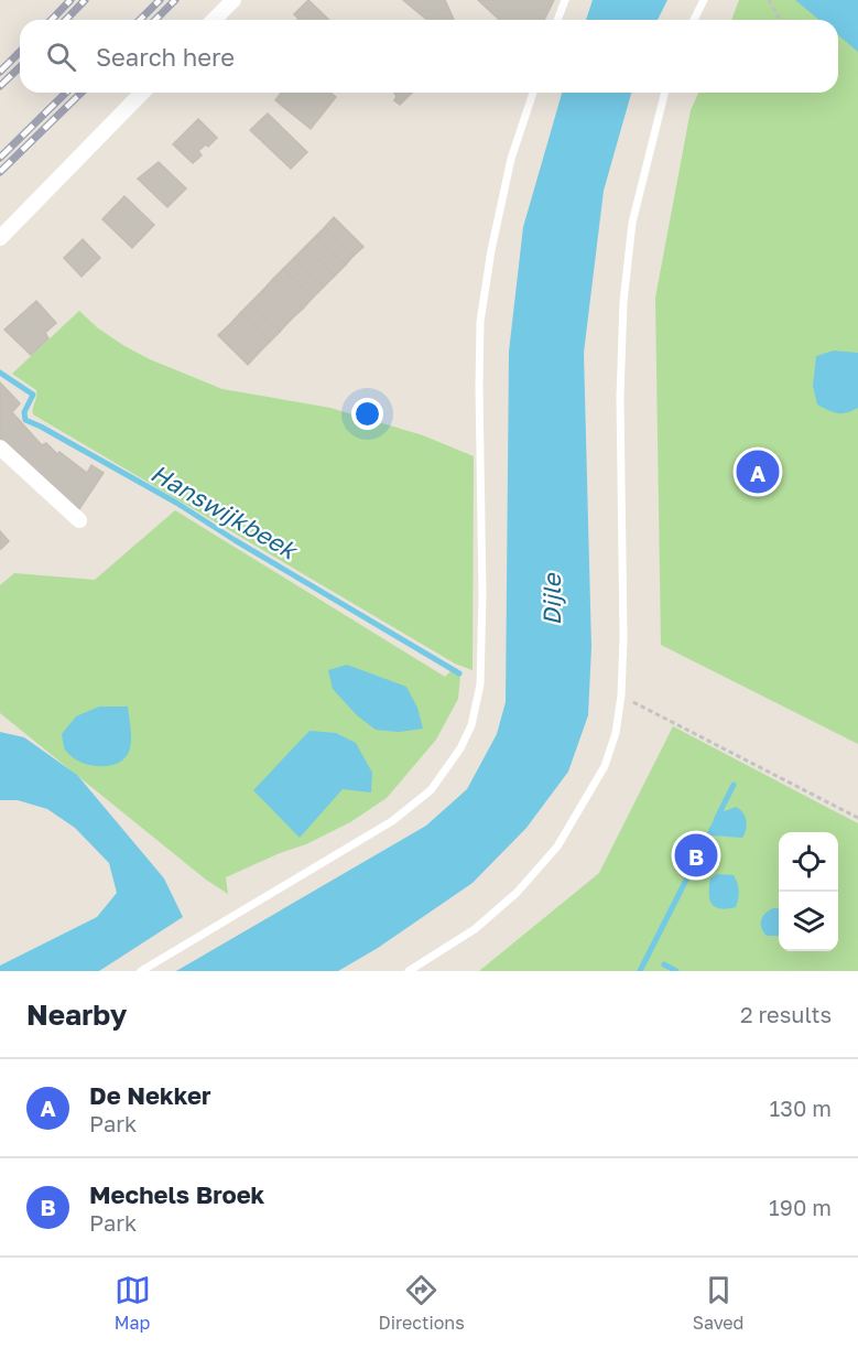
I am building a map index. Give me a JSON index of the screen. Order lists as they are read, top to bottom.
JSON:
{
  "water": ["Hanswijkbeek", "Dijle"],
  "page": {
    "search": "Search here",
    "pins": ["A", "B"],
    "heading": ["Nearby", "2 results"],
    "list": [
      {
        "mark": "A",
        "name": "De Nekker",
        "note": "Park",
        "value": "130 m"
      },
      {
        "mark": "B",
        "name": "Mechels Broek",
        "note": "Park",
        "value": "190 m"
      }
    ],
    "nav": ["Map", "Directions", "Saved"]
  }
}
